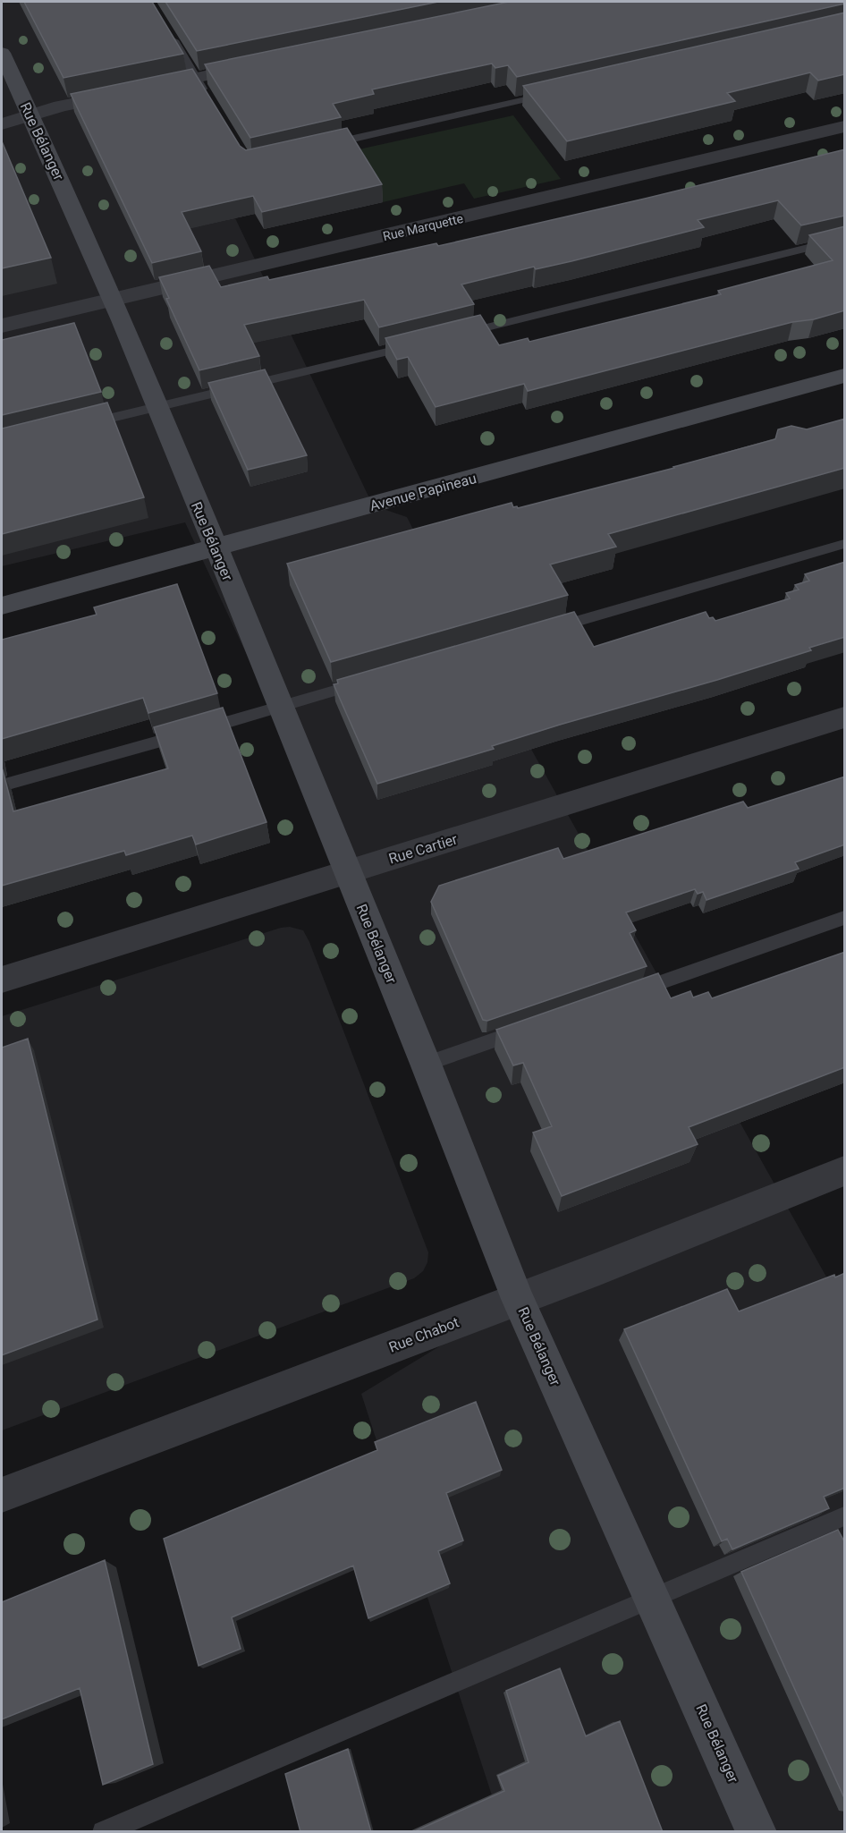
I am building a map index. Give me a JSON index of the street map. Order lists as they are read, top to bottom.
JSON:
{
  "streets": {
    "street": [
      "Rue Bélanger",
      "Rue Marquette",
      "Avenue Papineau",
      "Rue Cartier",
      "Rue Chabot"
    ]
  },
  "crossings": [
    ["Rue Bélanger", "Rue Marquette"],
    ["Rue Bélanger", "Avenue Papineau"],
    ["Rue Bélanger", "Rue Cartier"],
    ["Rue Bélanger", "Rue Chabot"]
  ]
}
